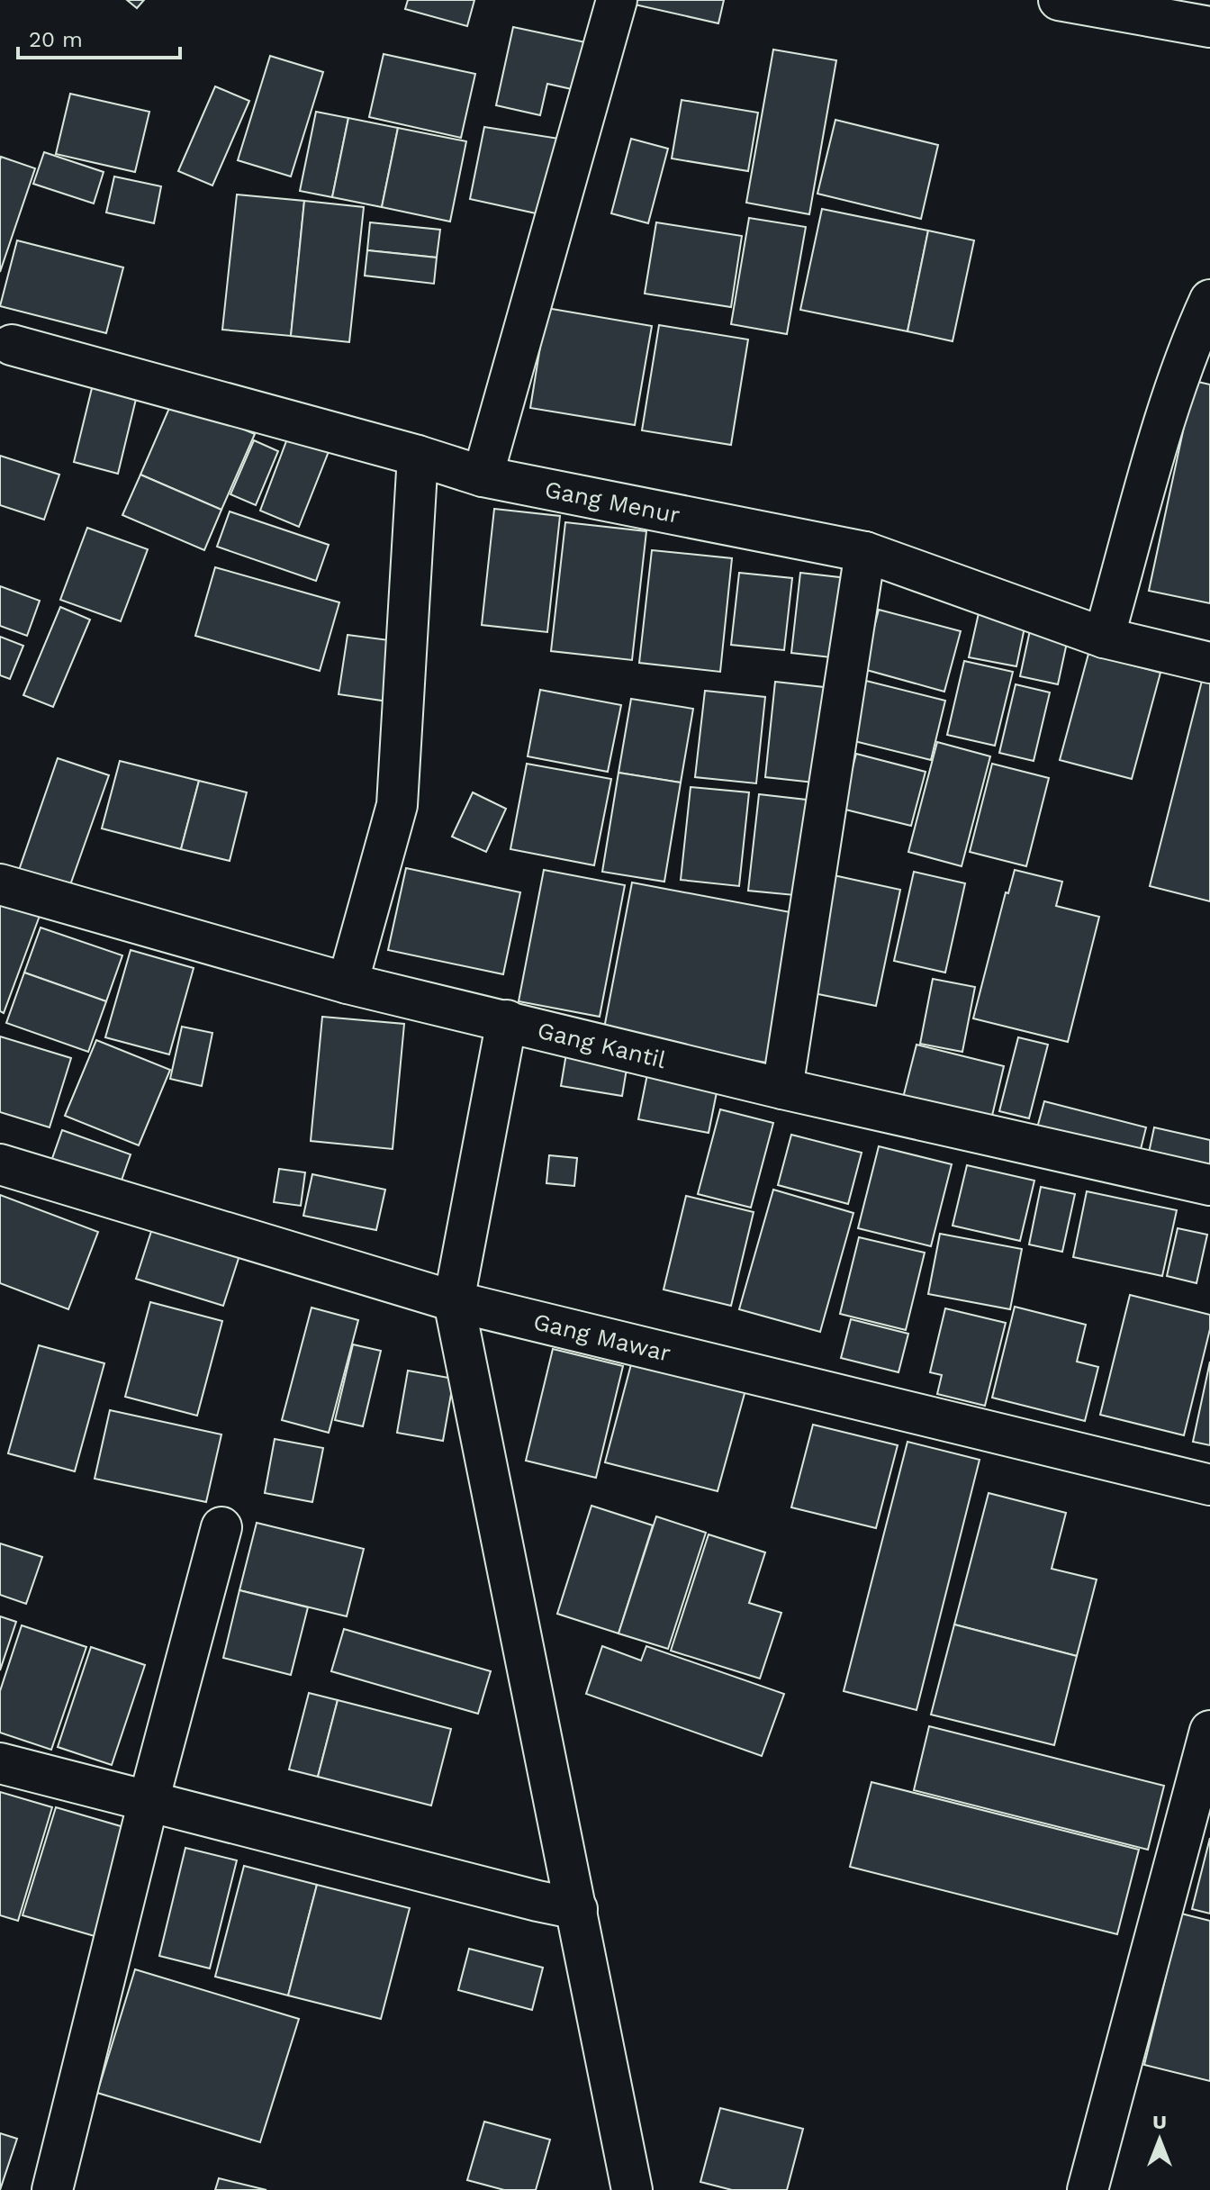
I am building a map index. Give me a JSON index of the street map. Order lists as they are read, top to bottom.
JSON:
{
  "streets": {
    "street": ["Gang Menur", "Gang Kantil", "Gang Mawar"]
  },
  "scale_bar": "20 m",
  "north": "top"
}
